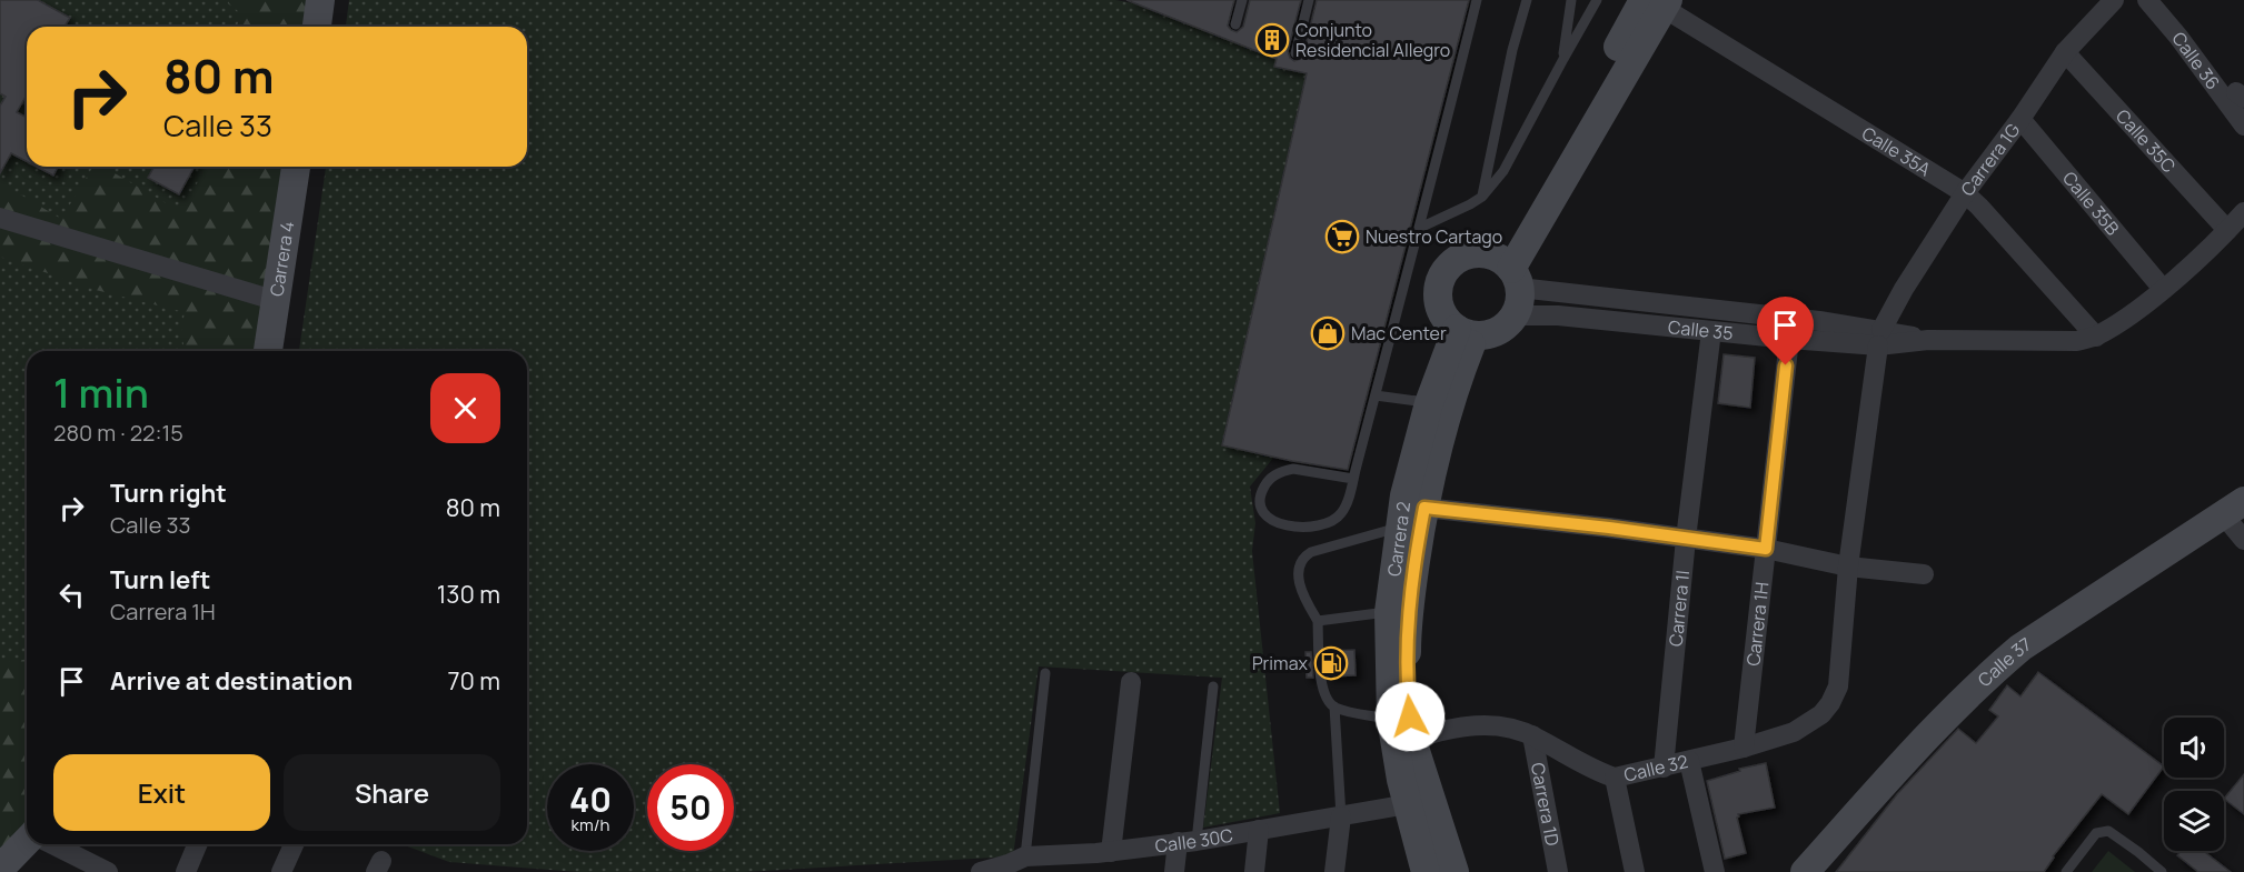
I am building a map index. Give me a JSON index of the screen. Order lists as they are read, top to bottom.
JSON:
{
  "streets": {
    "main road": ["Carrera 4", "Carrera 2", "Calle 37"],
    "street": [
      "Calle 36",
      "Calle 35C",
      "Calle 35A",
      "Carrera 1G",
      "Calle 35B",
      "Calle 35",
      "Carrera 1I",
      "Carrera 1H",
      "Calle 32",
      "Carrera 1D",
      "Calle 30C"
    ]
  },
  "crossings": [
    ["Calle 35C", "Carrera 1G"],
    ["Calle 35A", "Carrera 1G"],
    ["Calle 35A", "Calle 35"],
    ["Carrera 1G", "Calle 35B"],
    ["Carrera 1G", "Calle 35"],
    ["Calle 35", "Carrera 2"],
    ["Calle 35", "Carrera 1I"],
    ["Calle 35", "Carrera 1H"],
    ["Carrera 2", "Calle 32"],
    ["Carrera 2", "Calle 30C"],
    ["Carrera 1I", "Calle 32"],
    ["Carrera 1H", "Calle 32"],
    ["Calle 32", "Carrera 1D"]
  ],
  "places": {
    "building": ["Conjunto Residencial Allegro"],
    "supermarket": ["Nuestro Cartago"],
    "shop": ["Mac Center"],
    "fuel station": ["Primax"]
  },
  "page": {
    "turn": ["80 m", "Calle 33"],
    "heading": ["1 min", "280 m · 22:15"],
    "list": [
      {
        "name": "Turn right",
        "note": "Calle 33",
        "value": "80 m"
      },
      {
        "name": "Turn left",
        "note": "Carrera 1H",
        "value": "130 m"
      },
      {
        "name": "Arrive at destination",
        "value": "70 m"
      }
    ],
    "buttons": ["Exit", "Share"],
    "speed": "40 km/h",
    "limit": "50"
  }
}
